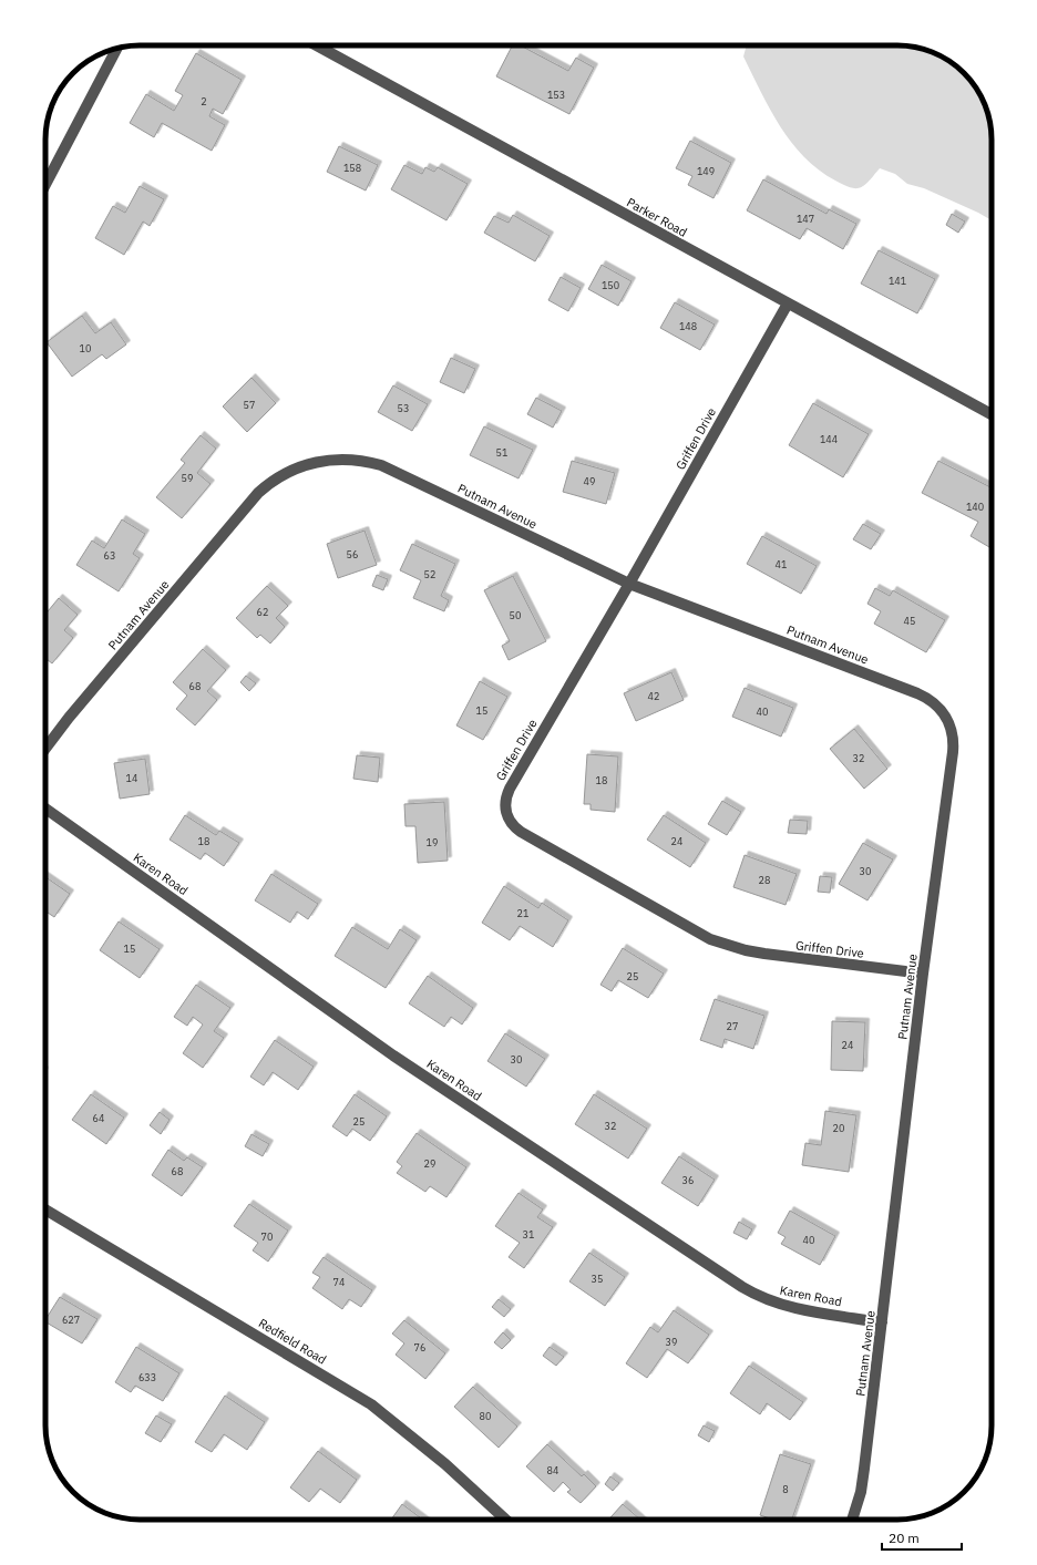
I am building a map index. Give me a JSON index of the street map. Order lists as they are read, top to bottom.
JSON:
{
  "streets": {
    "street": [
      "Parker Road",
      "Griffen Drive",
      "Putnam Avenue",
      "Karen Road",
      "Redfield Road"
    ]
  },
  "crossings": [
    ["Parker Road", "Griffen Drive"],
    ["Griffen Drive", "Putnam Avenue"],
    ["Putnam Avenue", "Karen Road"]
  ],
  "house_numbers": [
    "153",
    "2",
    "158",
    "149",
    "147",
    "141",
    "150",
    "148",
    "10",
    "57",
    "53",
    "144",
    "51",
    "59",
    "49",
    "140",
    "56",
    "63",
    "41",
    "52",
    "62",
    "50",
    "45",
    "68",
    "42",
    "15",
    "40",
    "32",
    "14",
    "18",
    "18",
    "24",
    "19",
    "30",
    "28",
    "21",
    "15",
    "25",
    "27",
    "24",
    "30",
    "64",
    "25",
    "32",
    "20",
    "29",
    "68",
    "36",
    "31",
    "70",
    "40",
    "35",
    "74",
    "627",
    "39",
    "76",
    "633",
    "80",
    "84",
    "8"
  ],
  "scale_bar": "20 m"
}
